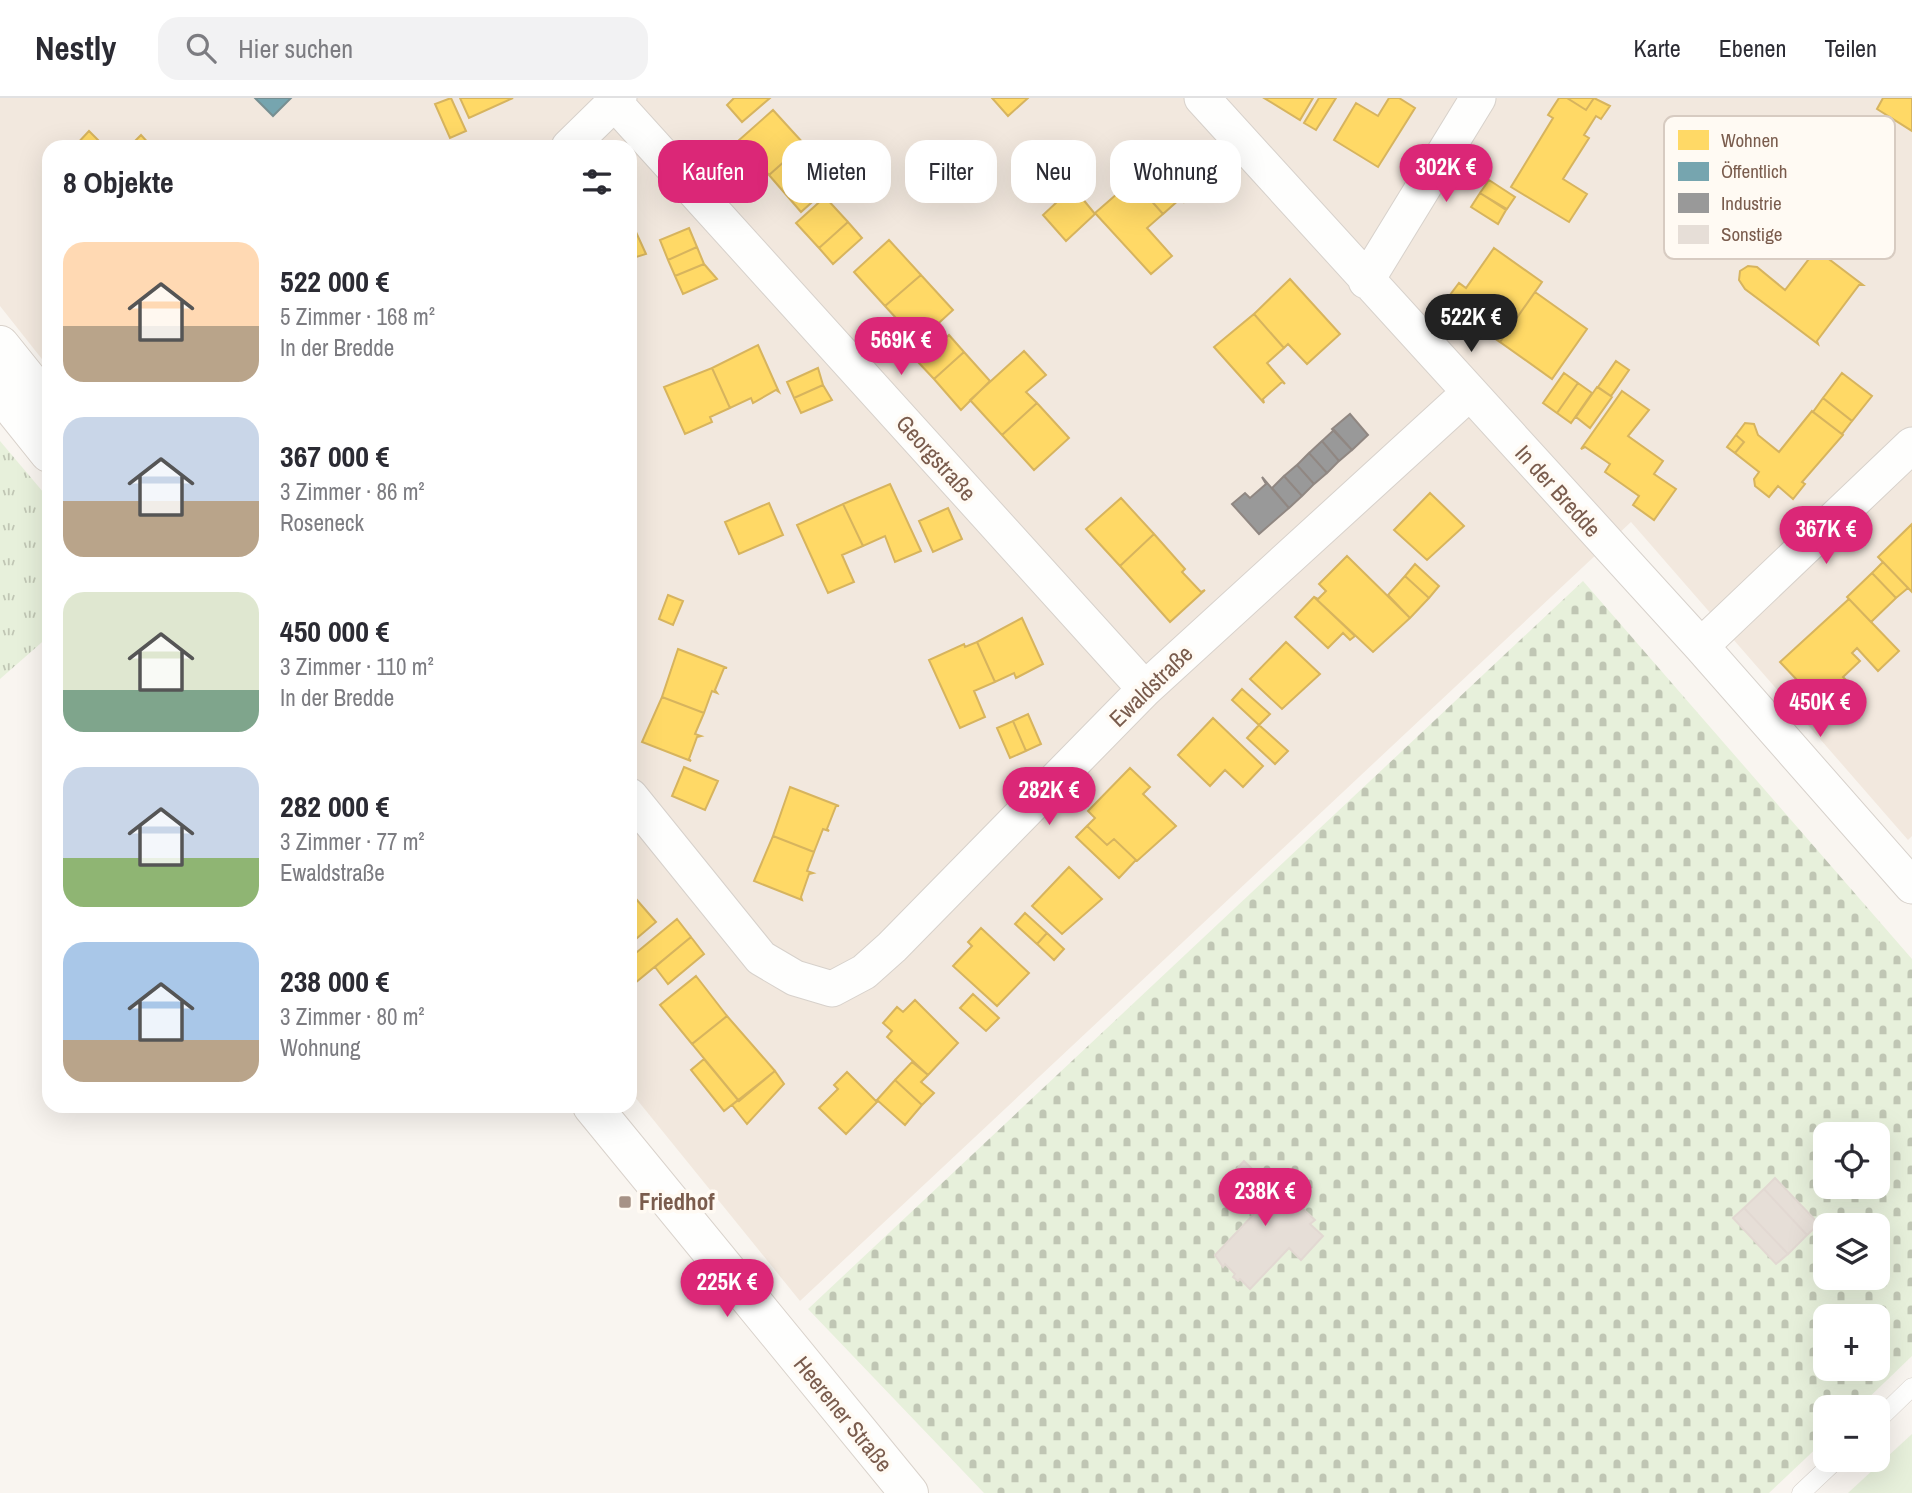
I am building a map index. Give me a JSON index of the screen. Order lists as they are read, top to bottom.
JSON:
{
  "streets": {
    "main road": ["Heerener Straße"],
    "street": ["Georgstraße", "In der Bredde", "Ewaldstraße"]
  },
  "crossings": [
    ["Georgstraße", "Ewaldstraße"],
    ["In der Bredde", "Ewaldstraße"]
  ],
  "places": {
    "transit": ["Friedhof"]
  },
  "legend": [
    "Wohnen",
    "Öffentlich",
    "Industrie",
    "Sonstige"
  ],
  "page": {
    "header": "Nestly",
    "search": "Hier suchen",
    "nav": ["Karte", "Ebenen", "Teilen"],
    "chip": [
      "Kaufen",
      "Mieten",
      "Filter",
      "Neu",
      "Wohnung"
    ],
    "heading": "8 Objekte",
    "price": [
      "302K €",
      "522K €",
      "569K €",
      "367K €",
      "450K €",
      "282K €",
      "238K €",
      "225K €"
    ],
    "list": [
      {
        "name": "522 000 €",
        "note": "5 Zimmer · 168 m² · In der Bredde"
      },
      {
        "name": "367 000 €",
        "note": "3 Zimmer · 86 m² · Roseneck"
      },
      {
        "name": "450 000 €",
        "note": "3 Zimmer · 110 m² · In der Bredde"
      },
      {
        "name": "282 000 €",
        "note": "3 Zimmer · 77 m² · Ewaldstraße"
      },
      {
        "name": "238 000 €",
        "note": "3 Zimmer · 80 m² · Wohnung"
      }
    ],
    "map_buttons": ["+", "−"]
  }
}
